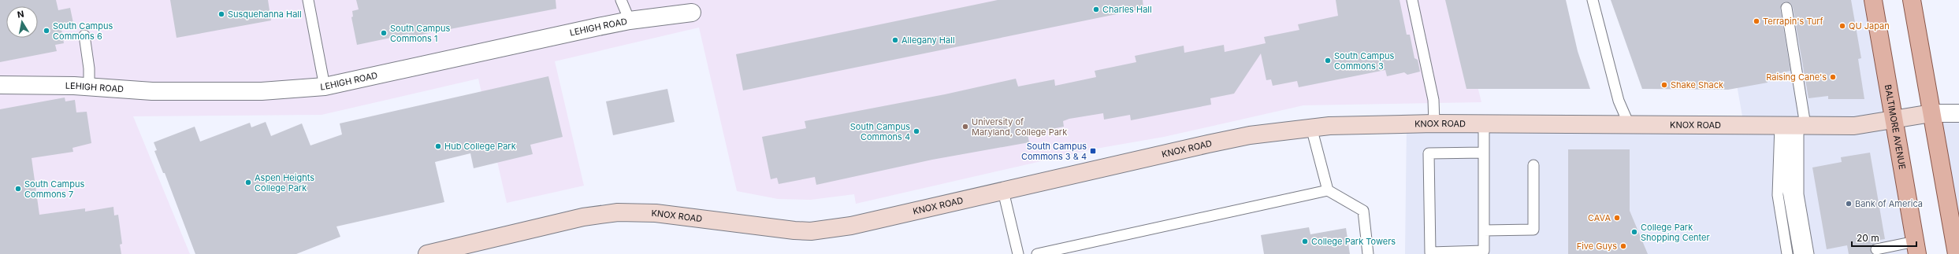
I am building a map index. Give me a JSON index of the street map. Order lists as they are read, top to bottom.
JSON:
{
  "streets": {
    "main road": ["BALTIMORE AVENUE"],
    "street": ["LEHIGH ROAD", "KNOX ROAD"]
  },
  "crossings": [
    ["KNOX ROAD", "BALTIMORE AVENUE"]
  ],
  "places": {
    "other": [
      "Charles Hall",
      "Susquehanna Hall",
      "Terrapin's Turf",
      "QU Japan",
      "South Campus Commons 6",
      "South Campus Commons 1",
      "Allegany Hall",
      "South Campus Commons 3",
      "Raising Cane's",
      "Shake Shack",
      "University of Maryland, College Park",
      "South Campus Commons 4",
      "Hub College Park",
      "Aspen Heights College Park",
      "South Campus Commons 7",
      "Bank of America",
      "CAVA",
      "College Park Shopping Center",
      "College Park Towers",
      "Five Guys"
    ],
    "transit": ["South Campus Commons 3 & 4"]
  },
  "scale_bar": "20 m",
  "north": "top"
}
